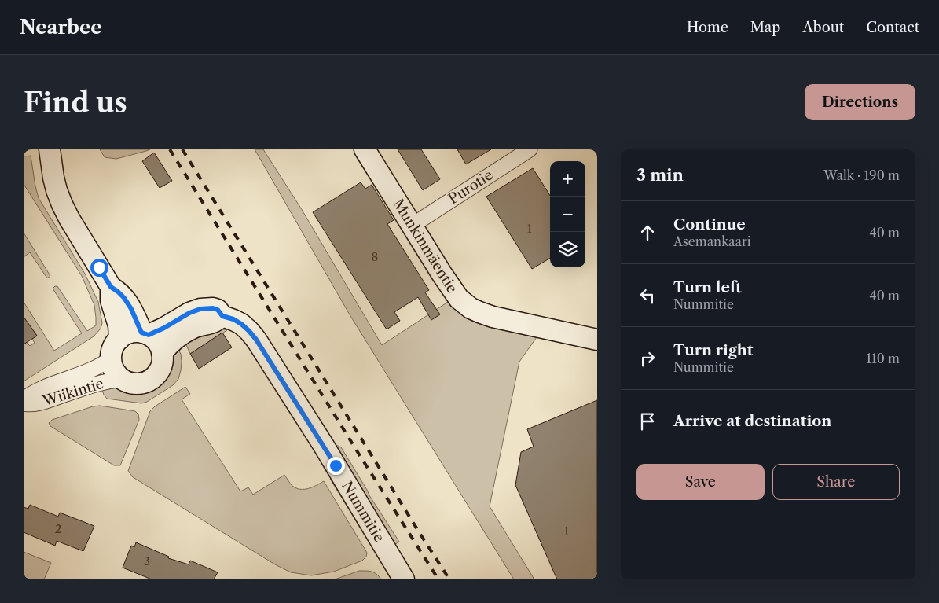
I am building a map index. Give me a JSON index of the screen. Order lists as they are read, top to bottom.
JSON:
{
  "streets": {
    "street": [
      "Purotie",
      "Munkinmäentie",
      "Wiikintie",
      "Nummitie"
    ]
  },
  "crossings": [
    ["Purotie", "Munkinmäentie"],
    ["Wiikintie", "Nummitie"]
  ],
  "house_numbers": [
    "1",
    "8",
    "2",
    "1",
    "3"
  ],
  "page": {
    "header": "Nearbee",
    "nav": [
      "Home",
      "Map",
      "About",
      "Contact"
    ],
    "buttons": [
      "Directions",
      ["Save", "Share"]
    ],
    "title": "Find us",
    "heading": ["3 min", "Walk · 190 m"],
    "map_buttons": ["+", "−"],
    "list": [
      ["Continue", "Asemankaari", "40 m"],
      ["Turn left", "Nummitie", "40 m"],
      ["Turn right", "Nummitie", "110 m"],
      "Arrive at destination"
    ]
  }
}
